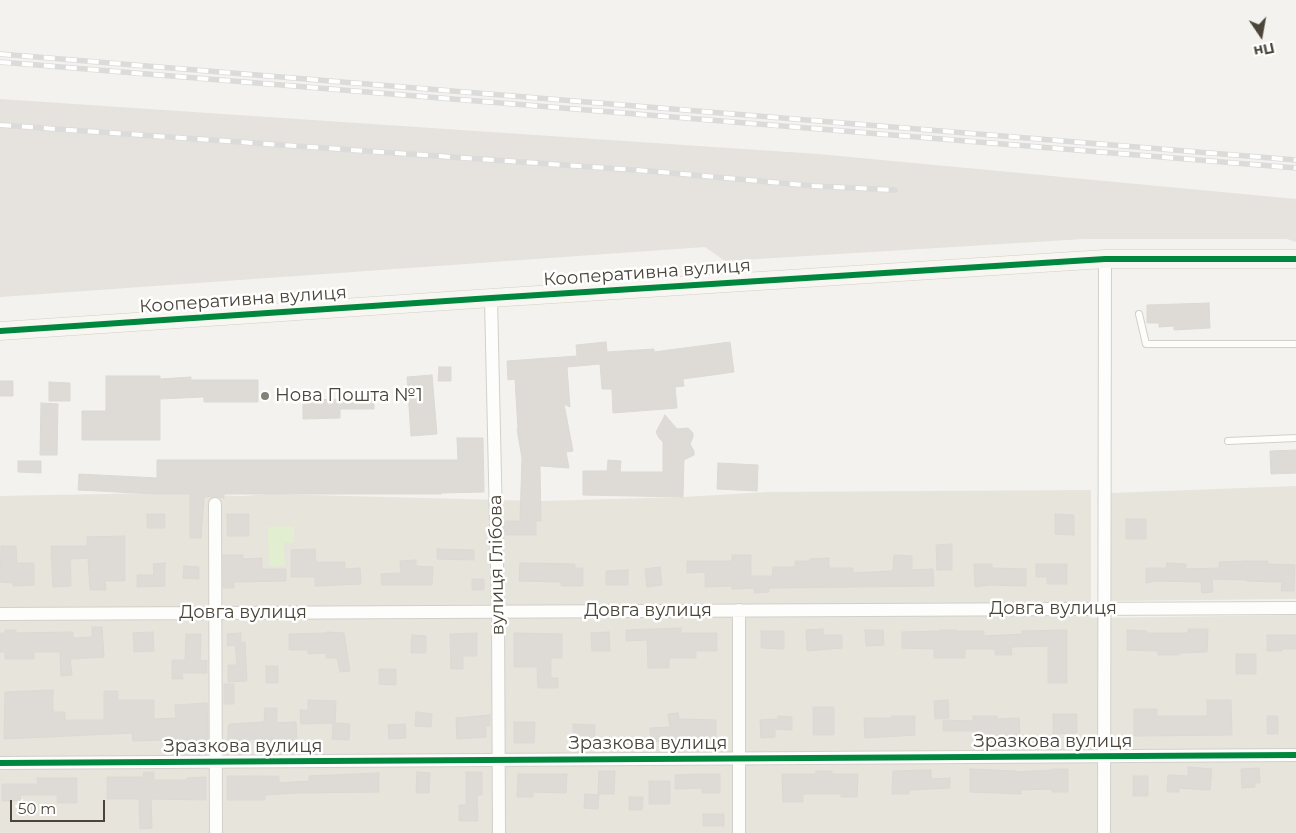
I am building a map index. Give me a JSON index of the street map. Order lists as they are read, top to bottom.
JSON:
{
  "streets": {
    "street": [
      "Кооперативна вулиця",
      "вулиця Глібова",
      "Довга вулиця",
      "Зразкова вулиця"
    ]
  },
  "crossings": [
    ["Кооперативна вулиця", "вулиця Глібова"],
    ["вулиця Глібова", "Довга вулиця"],
    ["вулиця Глібова", "Зразкова вулиця"]
  ],
  "places": ["Нова Пошта №1"],
  "scale_bar": "50 m",
  "north": "bottom"
}
